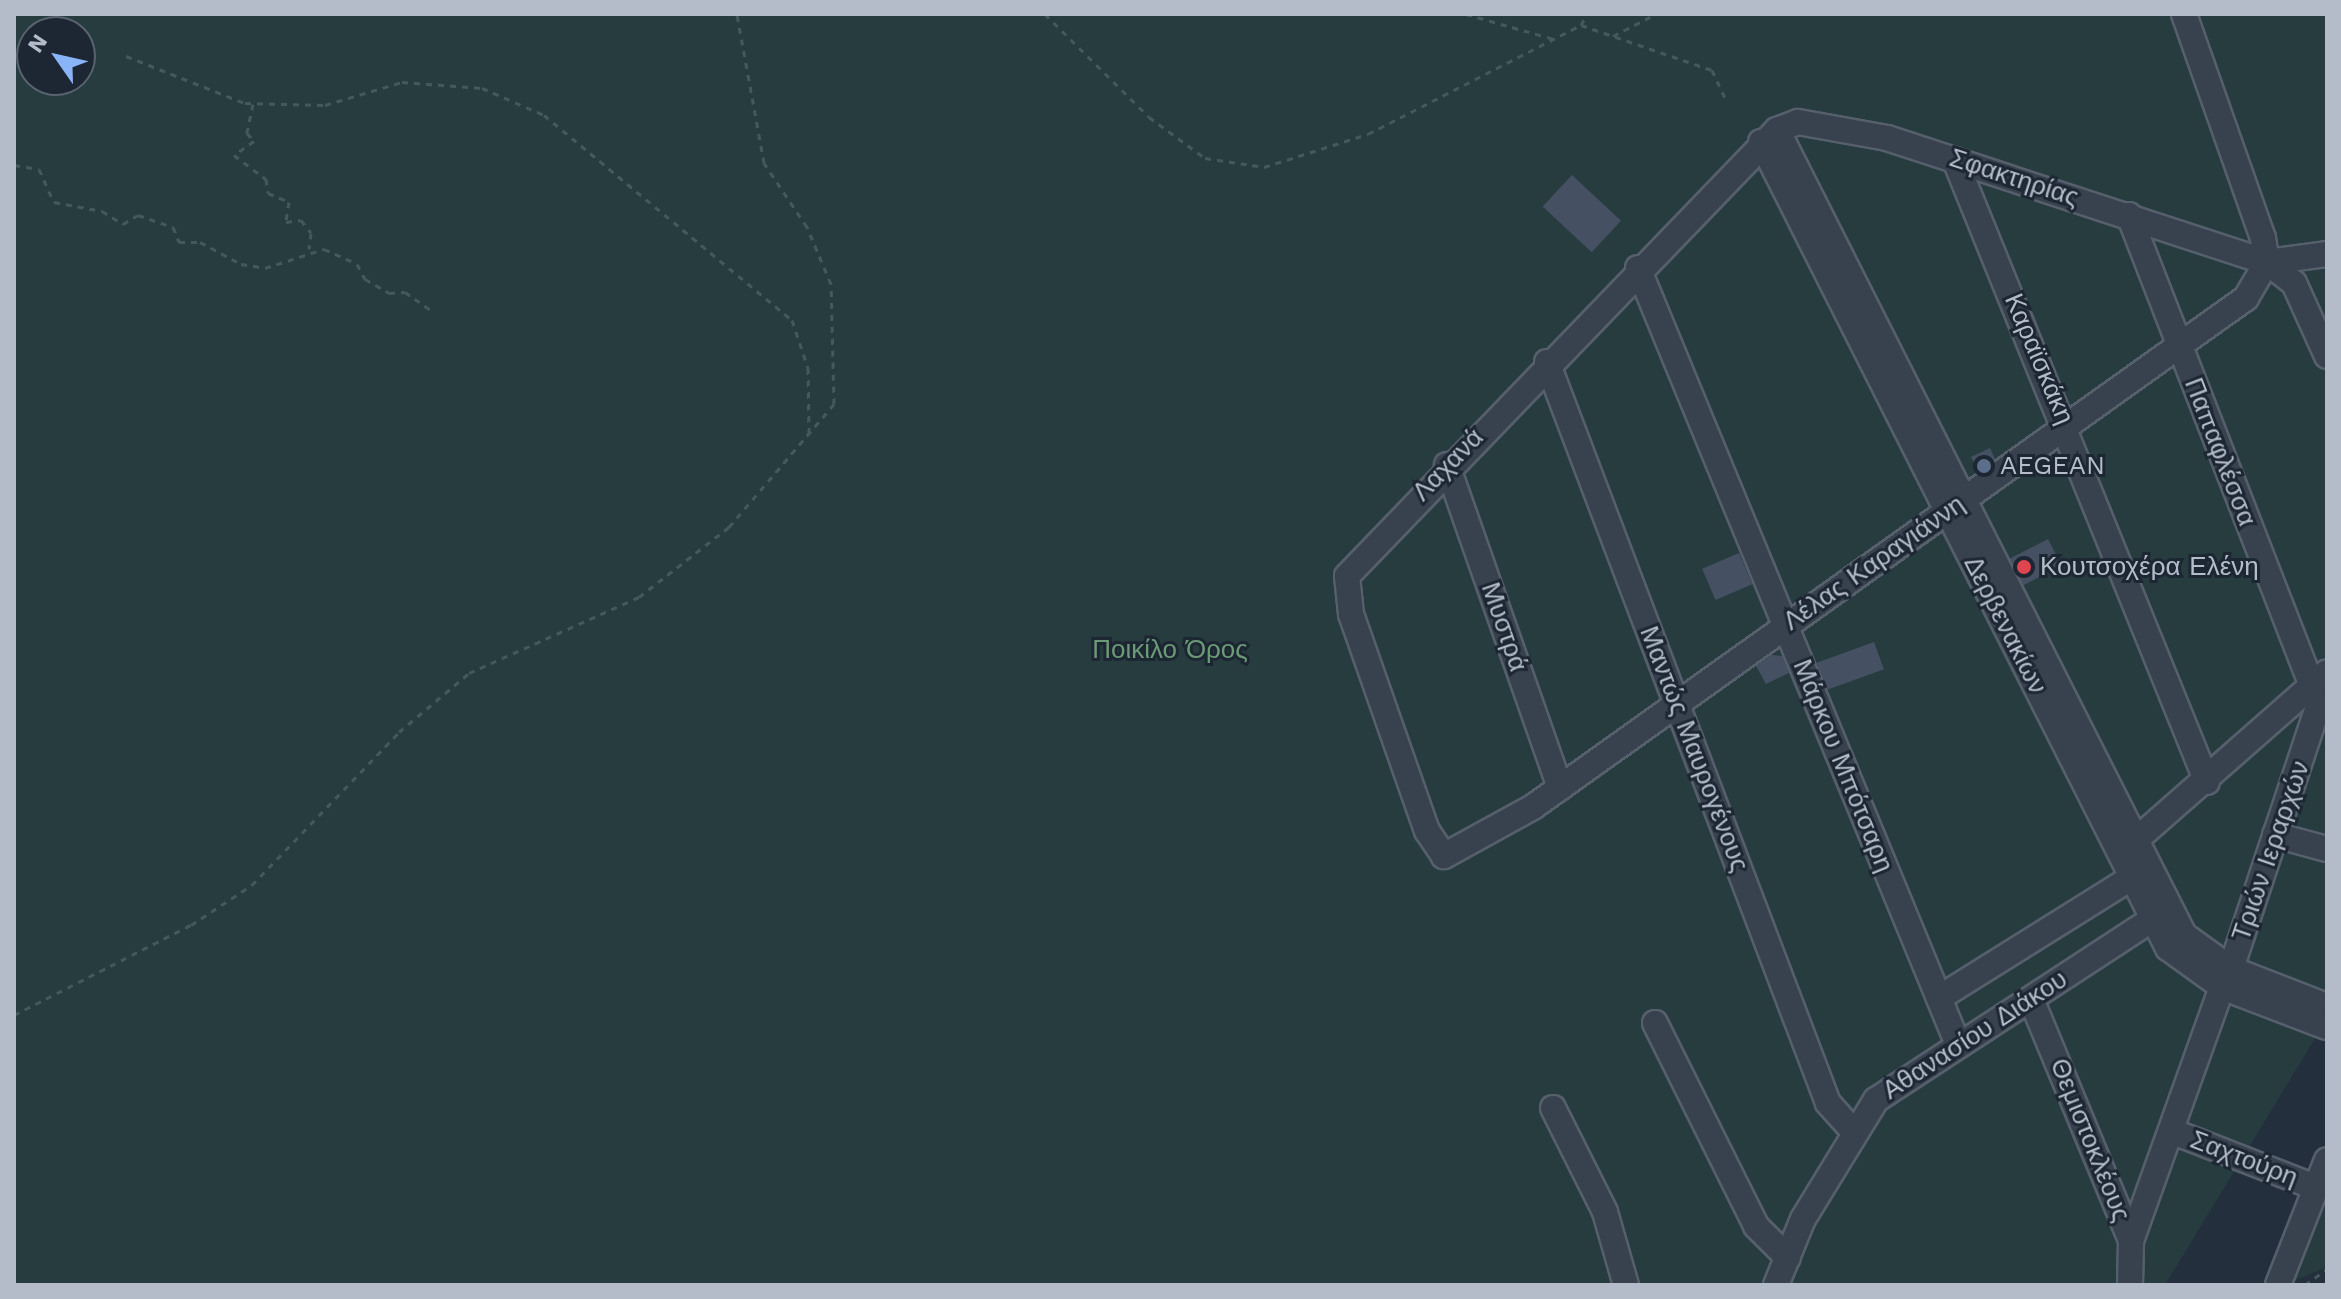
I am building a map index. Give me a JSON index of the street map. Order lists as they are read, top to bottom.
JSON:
{
  "streets": {
    "street": [
      "Σφακτηρίας",
      "Καραϊσκάκη",
      "Παπαφλέσσα",
      "Λαχανά",
      "Λέλας Καραγιάννη",
      "Δερβενακίων",
      "Μυστρά",
      "Μαντώς Μαυρογένους",
      "Μάρκου Μπότσαρη",
      "Τριών Ιεραρχών",
      "Αθανασίου Διάκου",
      "Θεμιστοκλέους",
      "Σαχτούρη"
    ]
  },
  "crossings": [
    ["Σφακτηρίας", "Καραϊσκάκη"],
    ["Σφακτηρίας", "Παπαφλέσσα"],
    ["Σφακτηρίας", "Λαχανά"],
    ["Σφακτηρίας", "Λέλας Καραγιάννη"],
    ["Σφακτηρίας", "Δερβενακίων"],
    ["Καραϊσκάκη", "Λέλας Καραγιάννη"],
    ["Παπαφλέσσα", "Λέλας Καραγιάννη"],
    ["Παπαφλέσσα", "Τριών Ιεραρχών"],
    ["Λαχανά", "Λέλας Καραγιάννη"],
    ["Λαχανά", "Δερβενακίων"],
    ["Λαχανά", "Μυστρά"],
    ["Λαχανά", "Μαντώς Μαυρογένους"],
    ["Λαχανά", "Μάρκου Μπότσαρη"],
    ["Λέλας Καραγιάννη", "Δερβενακίων"],
    ["Λέλας Καραγιάννη", "Μυστρά"],
    ["Λέλας Καραγιάννη", "Μαντώς Μαυρογένους"],
    ["Λέλας Καραγιάννη", "Μάρκου Μπότσαρη"],
    ["Δερβενακίων", "Τριών Ιεραρχών"],
    ["Δερβενακίων", "Αθανασίου Διάκου"],
    ["Μαντώς Μαυρογένους", "Αθανασίου Διάκου"],
    ["Μάρκου Μπότσαρη", "Αθανασίου Διάκου"],
    ["Τριών Ιεραρχών", "Θεμιστοκλέους"],
    ["Τριών Ιεραρχών", "Σαχτούρη"],
    ["Αθανασίου Διάκου", "Θεμιστοκλέους"]
  ],
  "parks": ["Ποικίλο Όρος"],
  "places": ["AEGEAN", "Κουτσοχέρα Ελένη"],
  "north": "top left"
}
